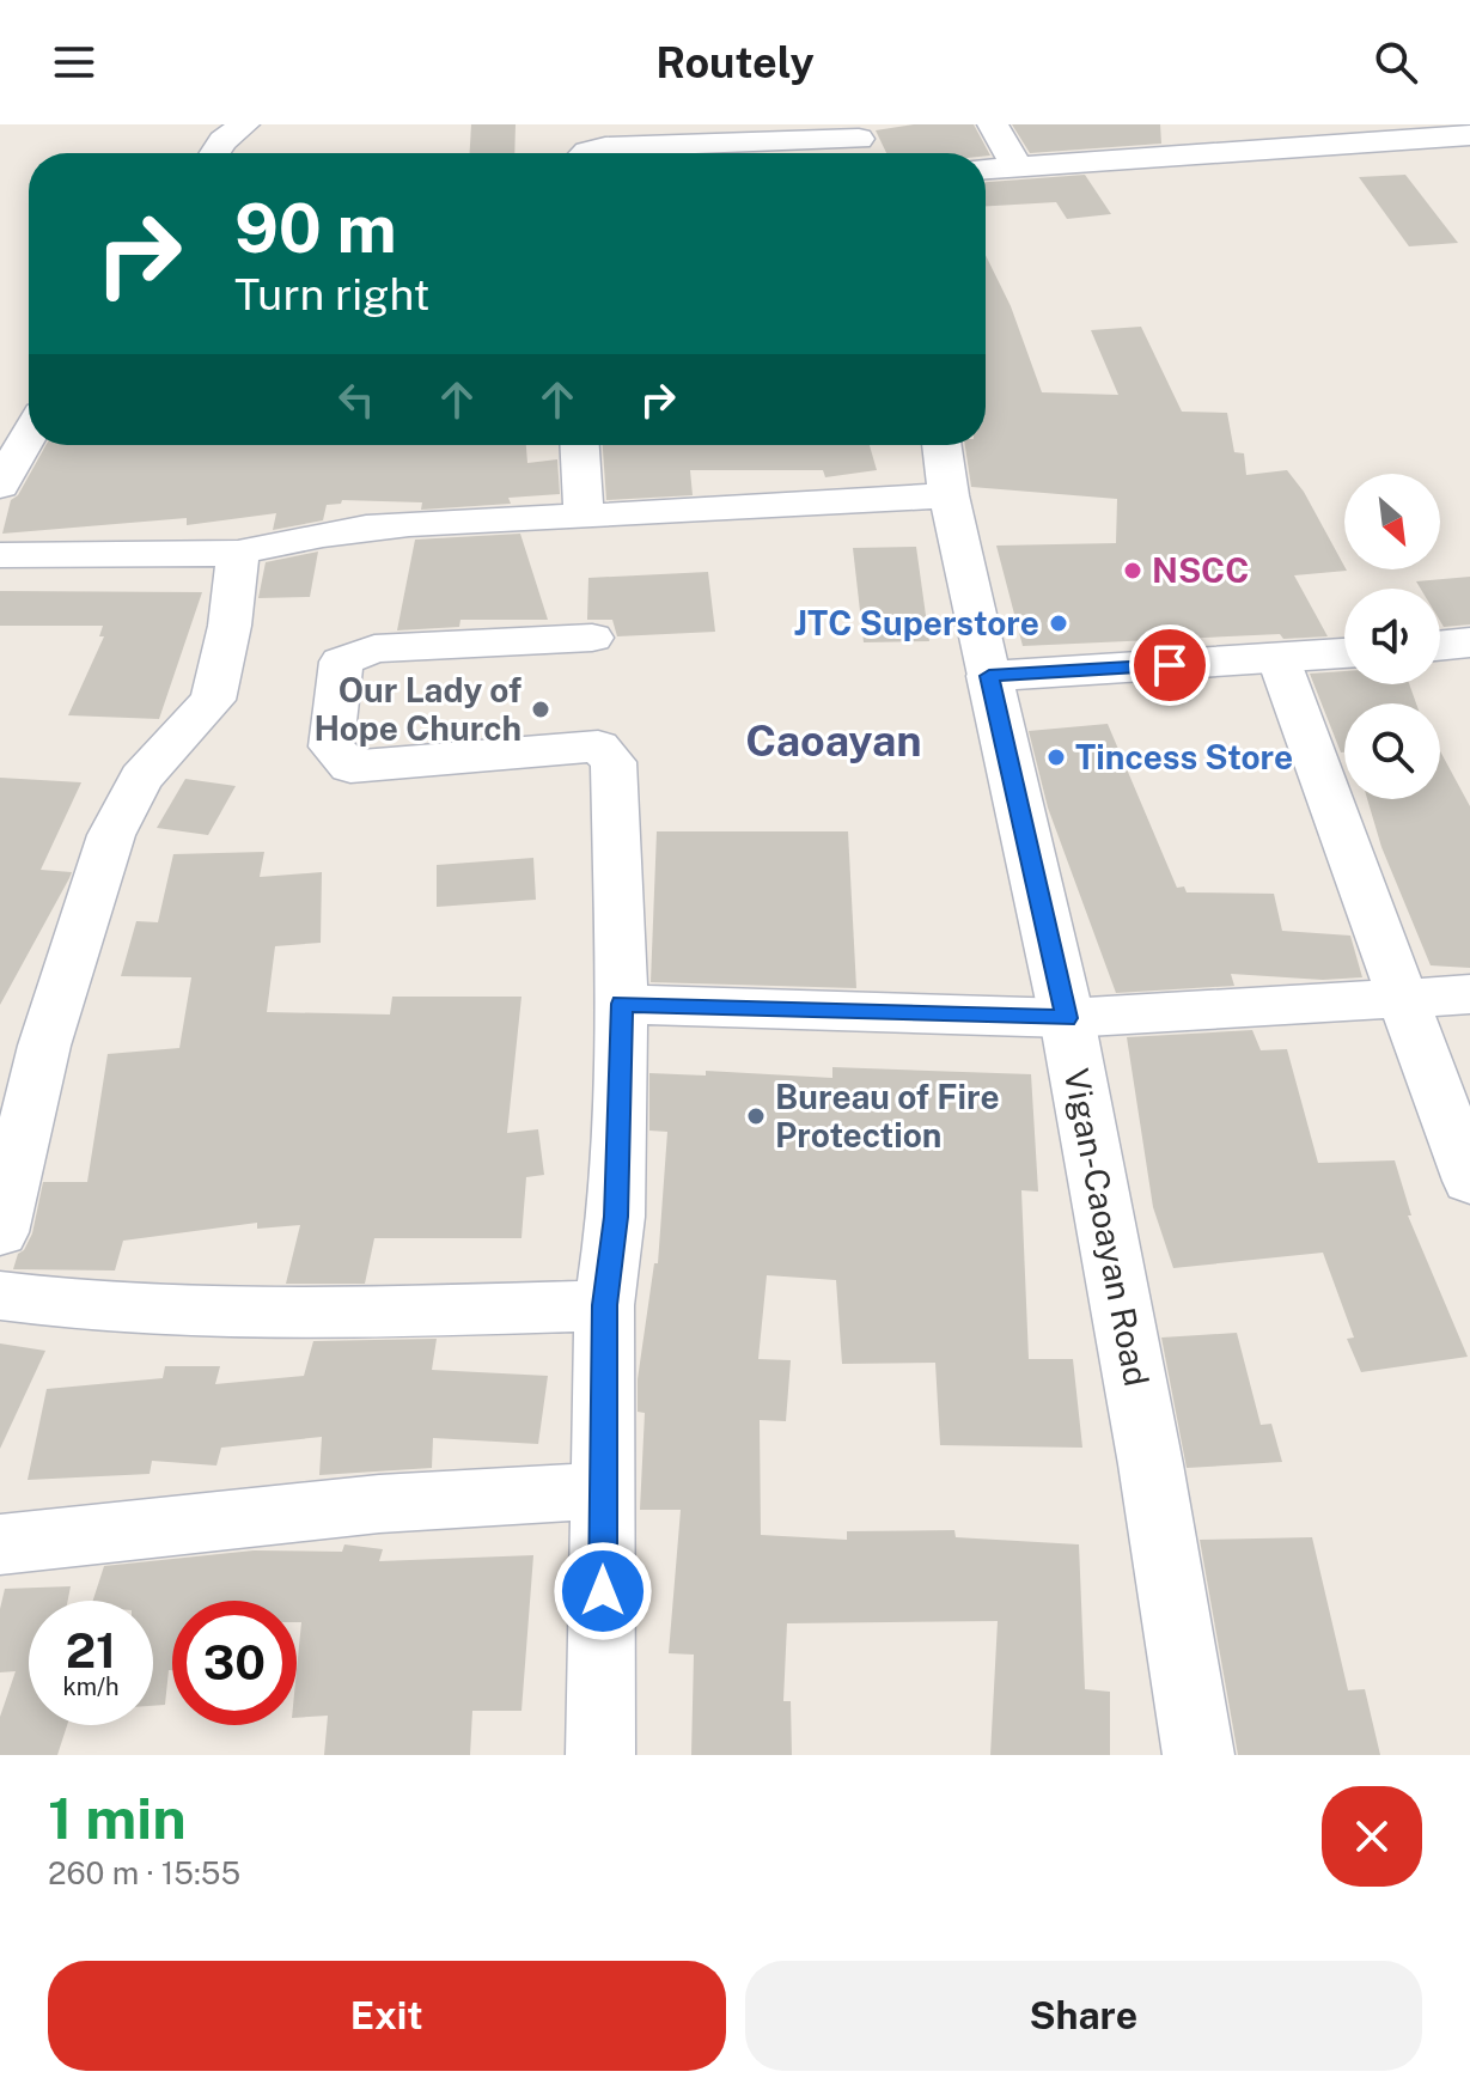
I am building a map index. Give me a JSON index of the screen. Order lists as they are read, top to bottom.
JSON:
{
  "streets": {
    "main road": ["Vigan-Caoayan Road"]
  },
  "districts": ["Caoayan"],
  "places": [
    "NSCC",
    "JTC Superstore",
    "Our Lady of Hope Church",
    "Tincess Store",
    "Bureau of Fire Protection"
  ],
  "north": "bottom right",
  "page": {
    "header": "Routely",
    "turn": ["90 m", "Turn right"],
    "speed": "21 km/h",
    "limit": "30",
    "heading": ["1 min", "260 m · 15:55"],
    "buttons": ["Exit", "Share"]
  }
}
